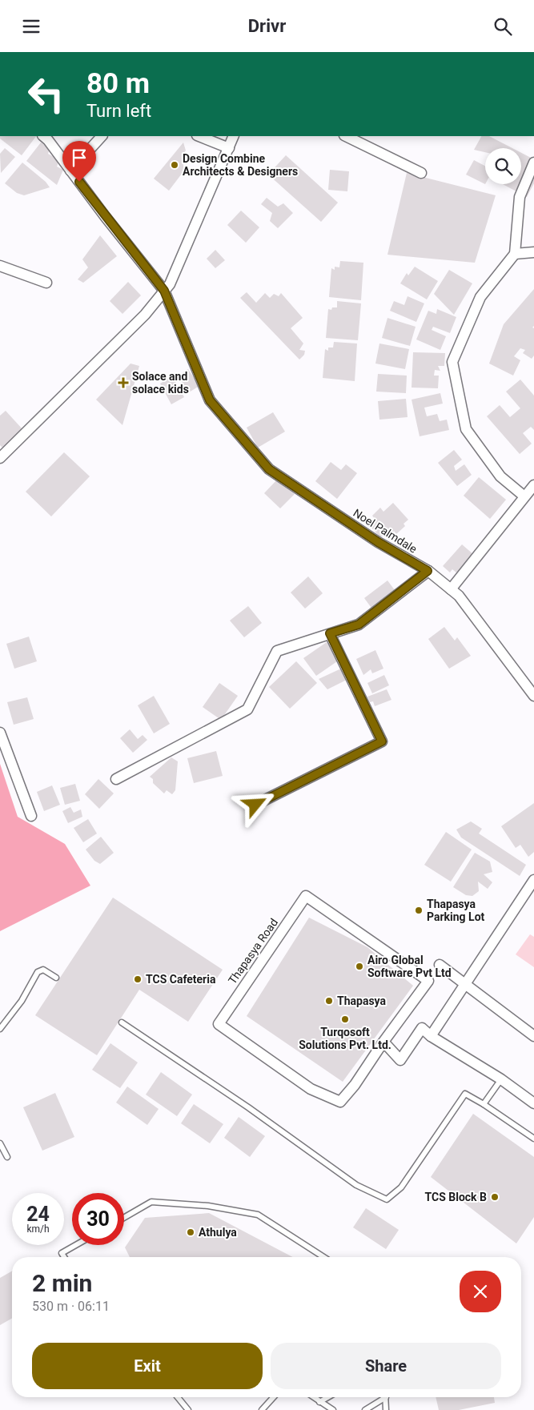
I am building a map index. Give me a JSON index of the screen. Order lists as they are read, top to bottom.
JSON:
{
  "streets": {
    "street": ["Noel Palmdale", "Thapasya Road"]
  },
  "places": {
    "other": [
      "Design Combine Architects & Designers",
      "Thapasya Parking Lot",
      "Airo Global Software Pvt Ltd",
      "TCS Cafeteria",
      "Thapasya",
      "Turqosoft Solutions Pvt. Ltd.",
      "TCS Block B",
      "Athulya"
    ],
    "health": ["Solace and solace kids"]
  },
  "page": {
    "header": "Drivr",
    "turn": ["80 m", "Turn left"],
    "speed": "24 km/h",
    "limit": "30",
    "heading": ["2 min", "530 m · 06:11"],
    "buttons": ["Exit", "Share"]
  }
}
